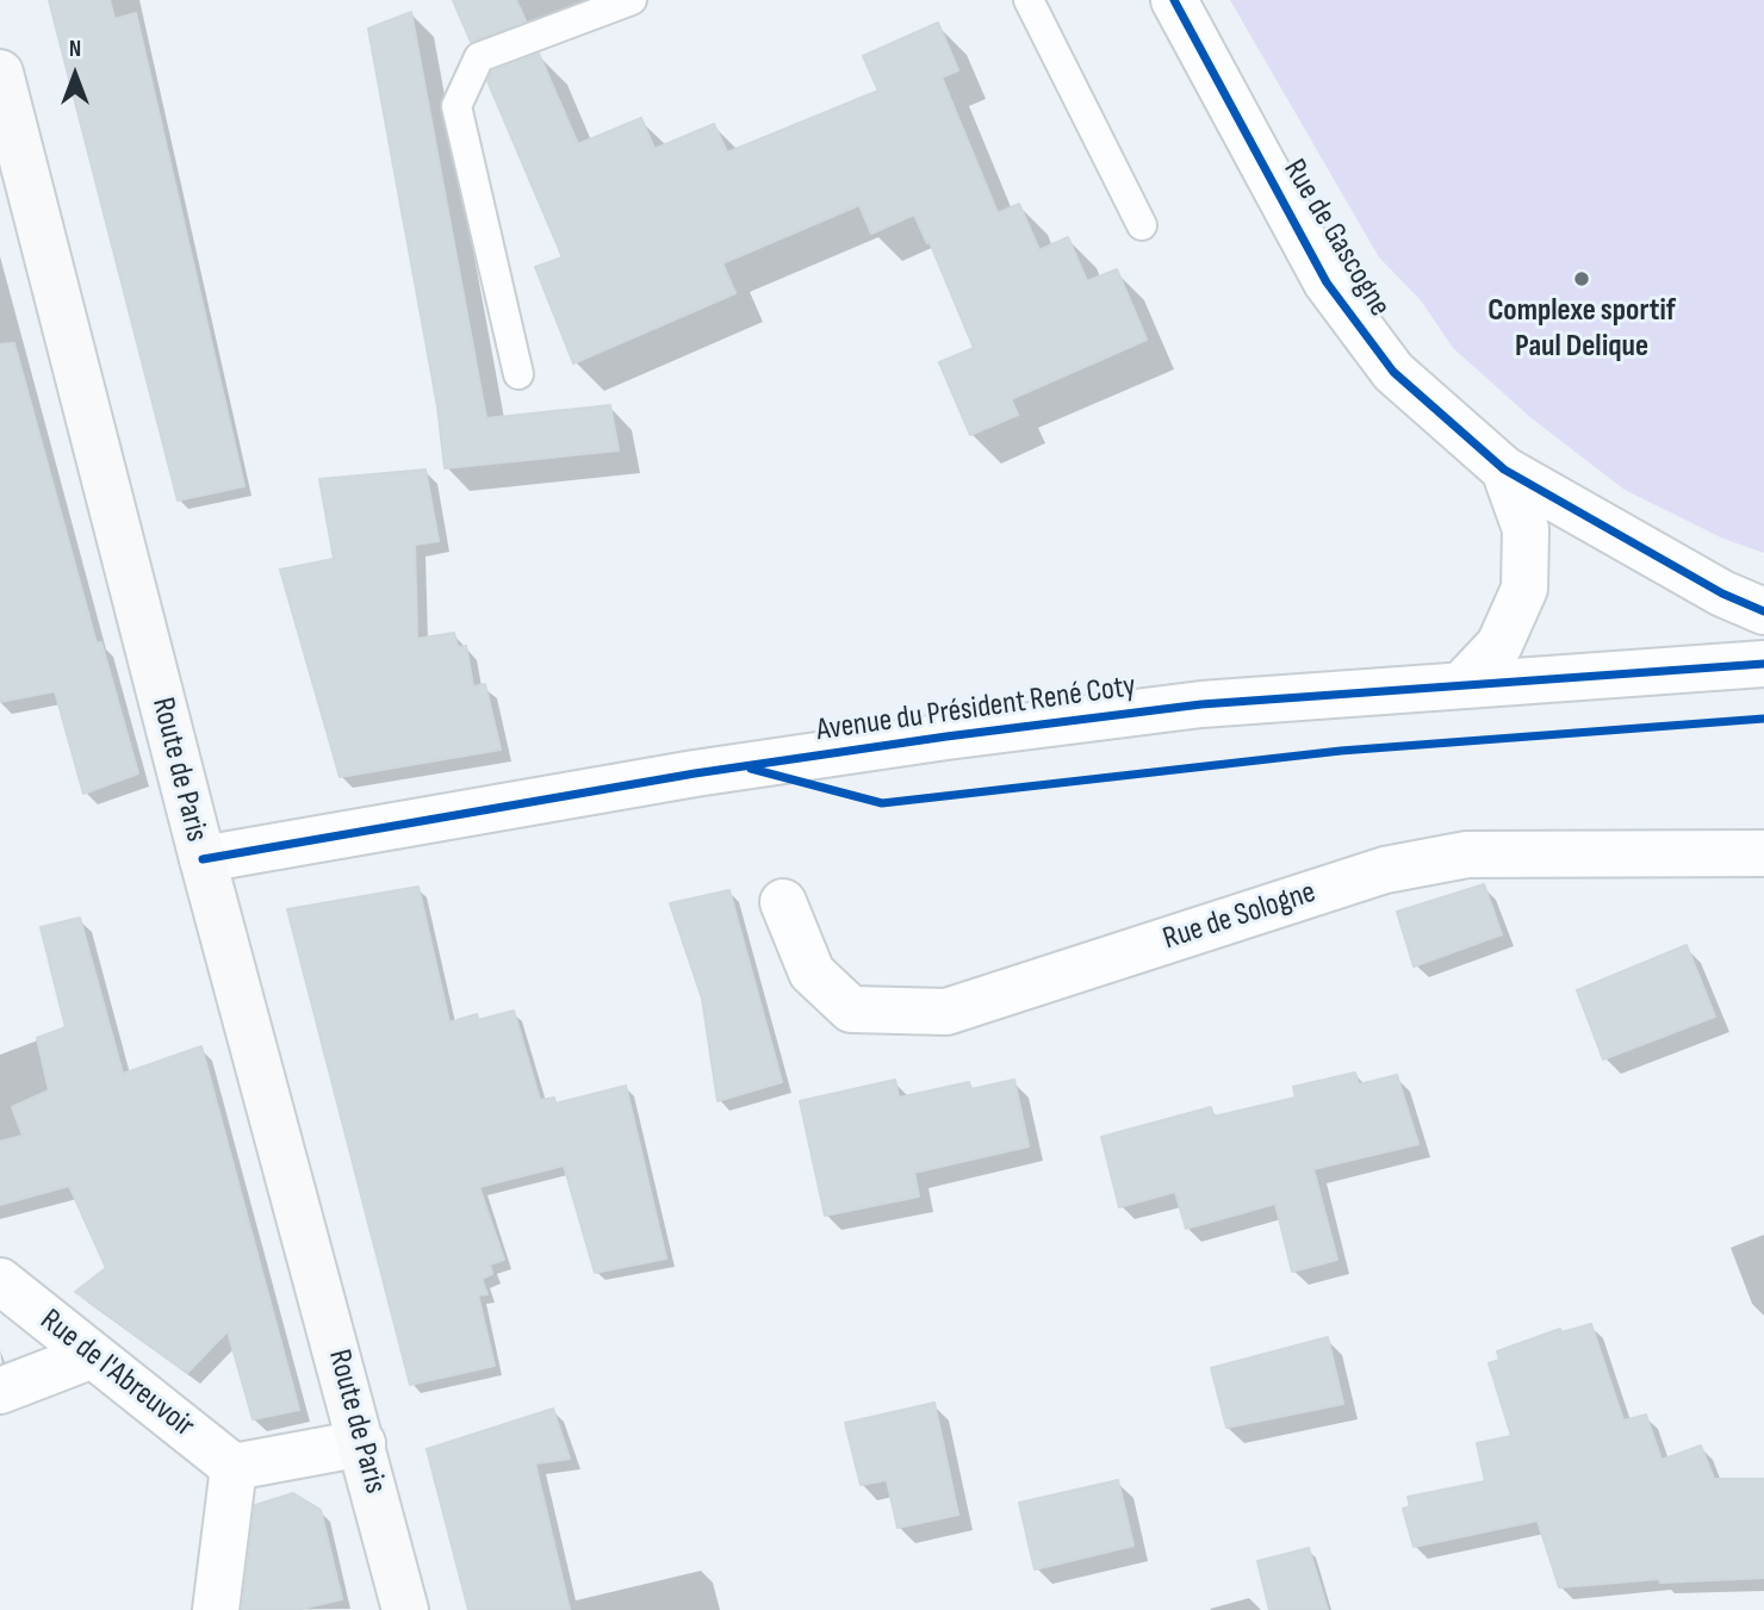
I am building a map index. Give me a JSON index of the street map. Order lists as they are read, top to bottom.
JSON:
{
  "streets": {
    "main road": ["Route de Paris"],
    "street": [
      "Rue de Gascogne",
      "Avenue du Président René Coty",
      "Rue de Sologne",
      "Rue de l'Abreuvoir"
    ]
  },
  "crossings": [
    ["Rue de Gascogne", "Avenue du Président René Coty"],
    ["Avenue du Président René Coty", "Route de Paris"]
  ],
  "places": ["Complexe sportif Paul Delique"],
  "north": "top"
}
